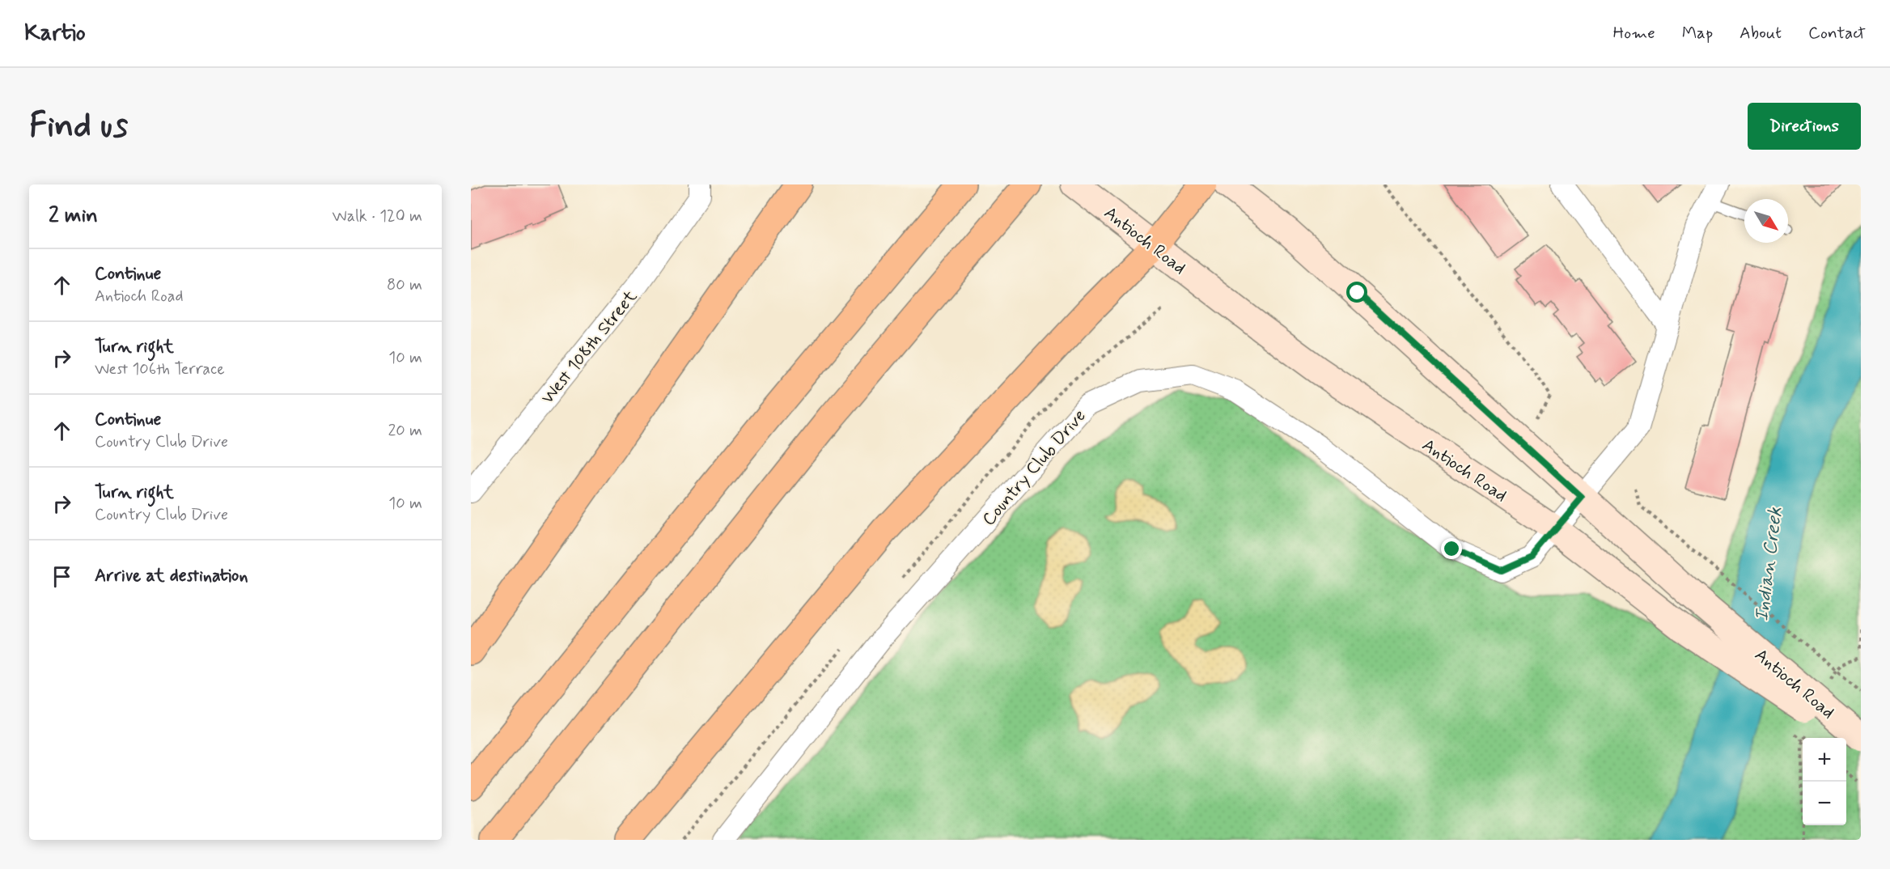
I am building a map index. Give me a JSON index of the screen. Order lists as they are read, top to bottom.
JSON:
{
  "streets": {
    "main road": ["Antioch Road"],
    "street": ["West 108th Street", "Country Club Drive"]
  },
  "crossings": [
    ["Antioch Road", "Country Club Drive"]
  ],
  "water": ["Indian Creek"],
  "north": "bottom right",
  "page": {
    "header": "Kartio",
    "nav": [
      "Home",
      "Map",
      "About",
      "Contact"
    ],
    "buttons": "Directions",
    "title": "Find us",
    "heading": ["2 min", "Walk · 120 m"],
    "list": [
      ["Continue", "Antioch Road", "80 m"],
      ["Turn right", "West 106th Terrace", "10 m"],
      ["Continue", "Country Club Drive", "20 m"],
      ["Turn right", "Country Club Drive", "10 m"],
      "Arrive at destination"
    ],
    "map_buttons": ["+", "−"]
  }
}
